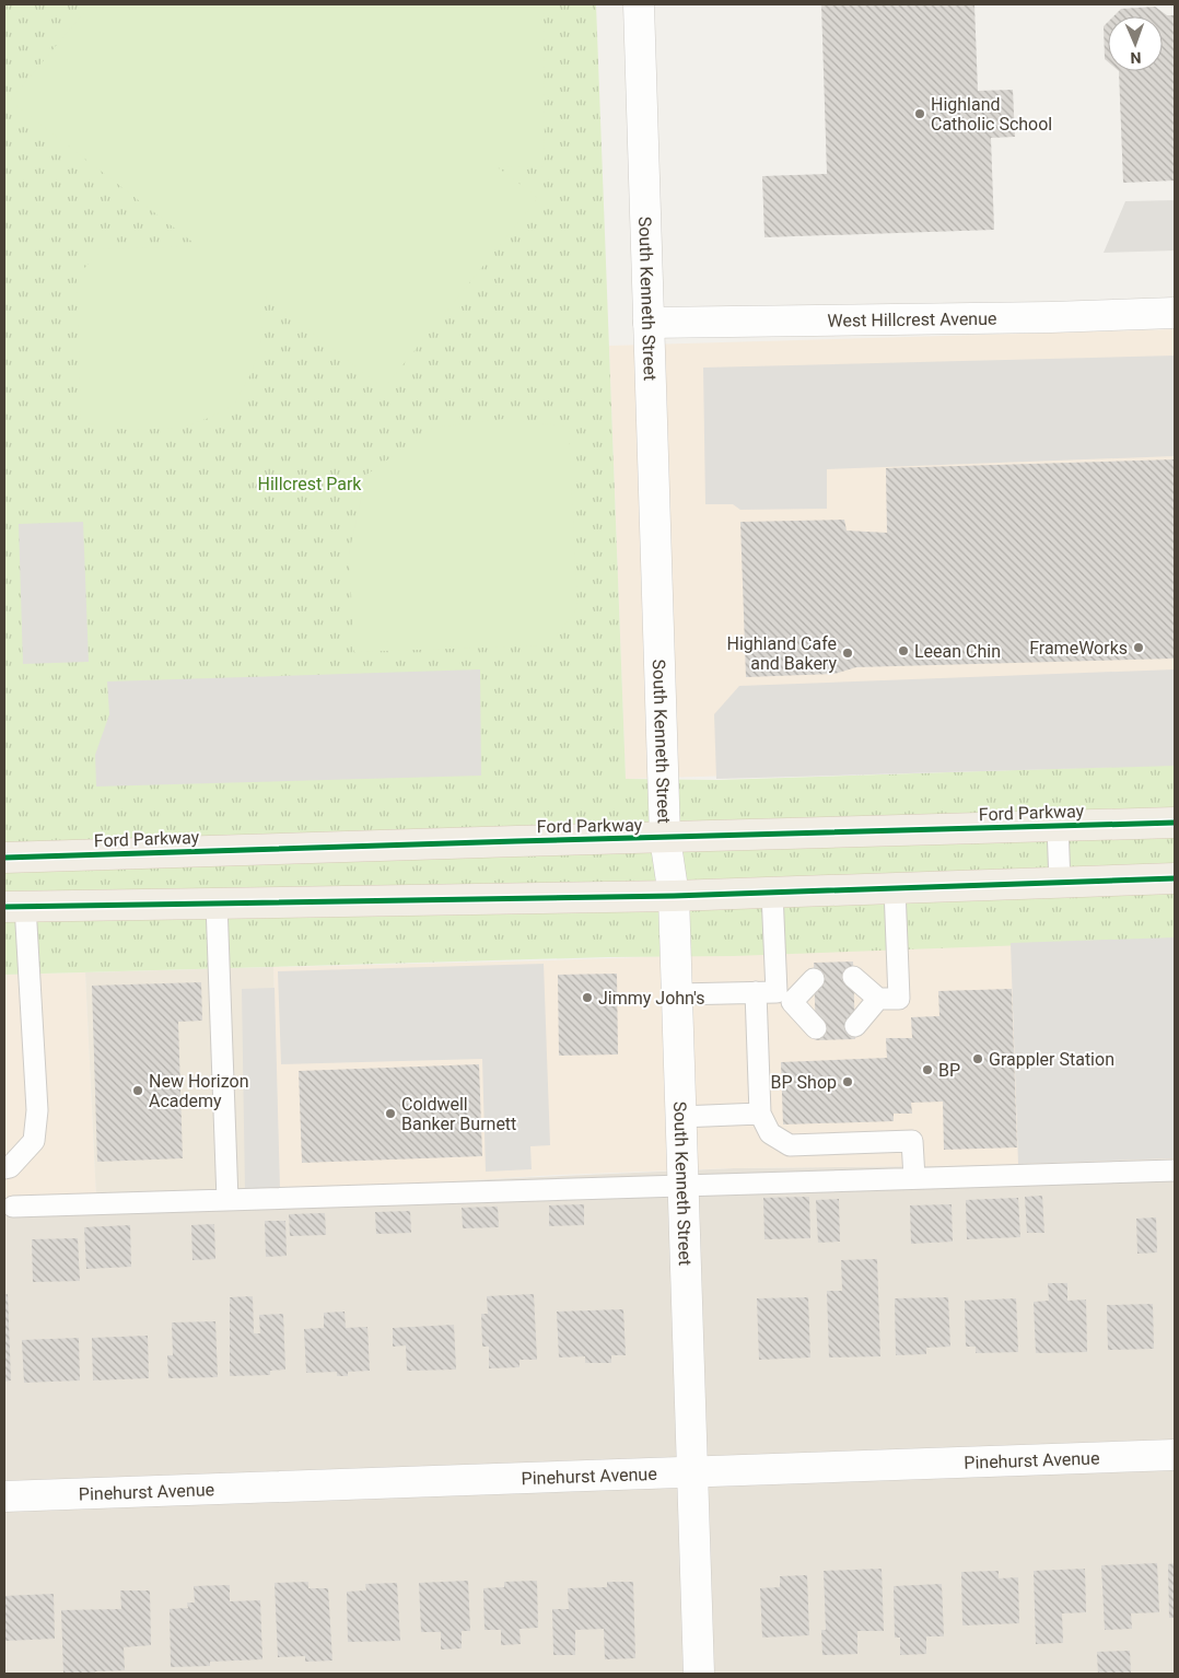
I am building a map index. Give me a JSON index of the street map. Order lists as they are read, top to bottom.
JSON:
{
  "streets": {
    "main road": ["Ford Parkway"],
    "street": ["South Kenneth Street", "West Hillcrest Avenue", "Pinehurst Avenue"]
  },
  "crossings": [
    ["South Kenneth Street", "West Hillcrest Avenue"],
    ["South Kenneth Street", "Ford Parkway"],
    ["South Kenneth Street", "Pinehurst Avenue"]
  ],
  "parks": ["Hillcrest Park"],
  "places": [
    "Highland Catholic School",
    "FrameWorks",
    "Leean Chin",
    "Highland Cafe and Bakery",
    "Jimmy John's",
    "Grappler Station",
    "BP",
    "BP Shop",
    "New Horizon Academy",
    "Coldwell Banker Burnett"
  ],
  "north": "bottom"
}
